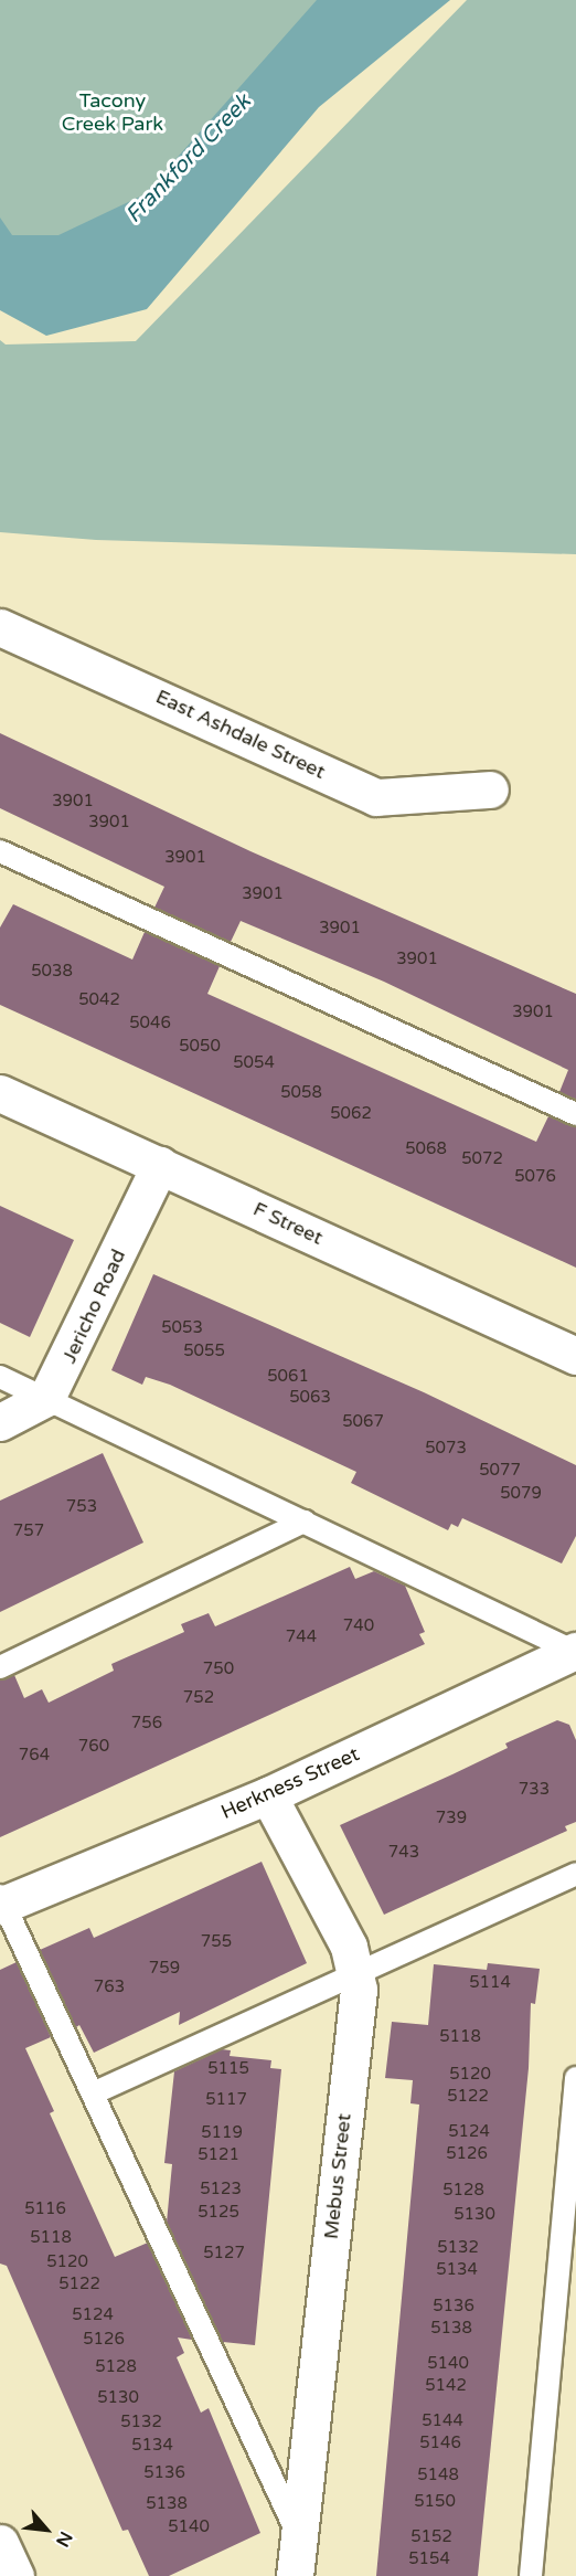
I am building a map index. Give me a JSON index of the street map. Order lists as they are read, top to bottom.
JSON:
{
  "streets": {
    "street": [
      "East Ashdale Street",
      "F Street",
      "Jericho Road",
      "Herkness Street",
      "Mebus Street"
    ]
  },
  "crossings": [
    ["F Street", "Jericho Road"],
    ["Herkness Street", "Mebus Street"]
  ],
  "water": ["Frankford Creek"],
  "parks": ["Tacony Creek Park"],
  "house_numbers": [
    "3901",
    "3901",
    "3901",
    "3901",
    "3901",
    "3901",
    "5038",
    "5042",
    "3901",
    "5046",
    "5050",
    "5054",
    "5058",
    "5062",
    "5068",
    "5072",
    "5076",
    "5053",
    "5055",
    "5061",
    "5063",
    "5067",
    "5073",
    "5077",
    "5079",
    "753",
    "757",
    "740",
    "744",
    "750",
    "752",
    "756",
    "760",
    "764",
    "733",
    "739",
    "743",
    "755",
    "759",
    "5114",
    "763",
    "5118",
    "5115",
    "5120",
    "5122",
    "5117",
    "5124",
    "5119",
    "5126",
    "5121",
    "5123",
    "5128",
    "5116",
    "5125",
    "5130",
    "5118",
    "5132",
    "5127",
    "5120",
    "5134",
    "5122",
    "5136",
    "5124",
    "5138",
    "5126",
    "5140",
    "5128",
    "5142",
    "5130",
    "5144",
    "5132",
    "5146",
    "5134",
    "5136",
    "5148",
    "5150",
    "5138",
    "5140",
    "5152",
    "5154"
  ],
  "north": "bottom right"
}
